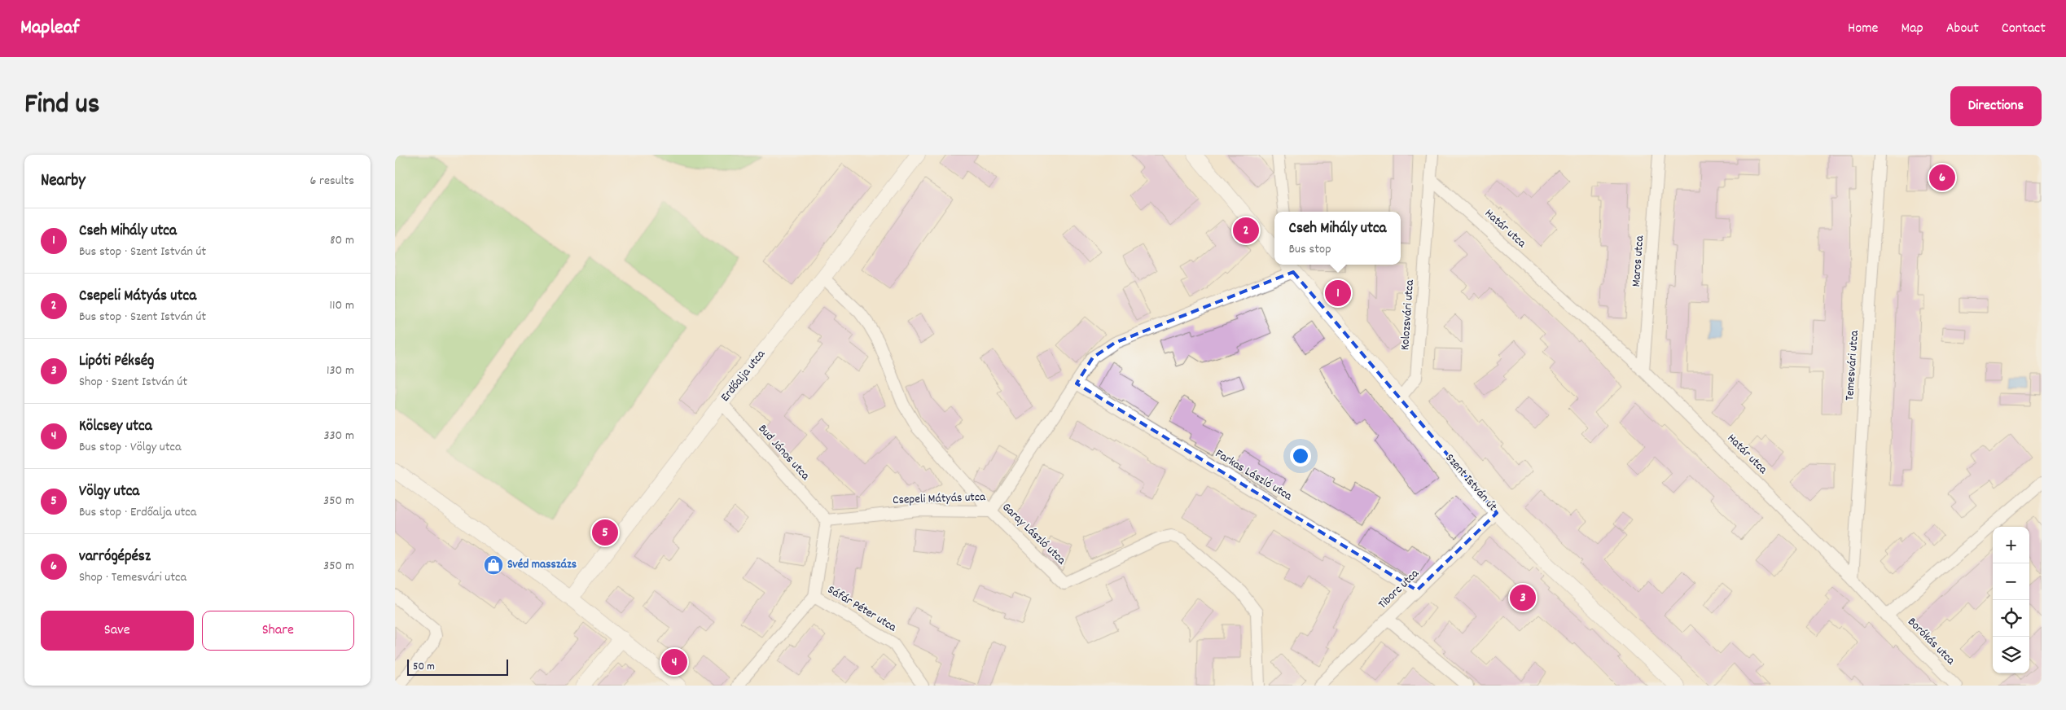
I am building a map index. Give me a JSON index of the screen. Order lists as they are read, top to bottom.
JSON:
{
  "streets": {
    "street": [
      "Határ utca",
      "Maros utca",
      "Kolozsvári utca",
      "Temesvári utca",
      "Erdőalja utca",
      "Bud János utca",
      "Farkas László utca",
      "Szent István út",
      "Csepeli Mátyás utca",
      "Garay László utca",
      "Tiborc utca",
      "Sáfár Péter utca",
      "Borókás utca"
    ]
  },
  "crossings": [
    ["Határ utca", "Maros utca"],
    ["Határ utca", "Kolozsvári utca"],
    ["Határ utca", "Temesvári utca"],
    ["Határ utca", "Borókás utca"],
    ["Kolozsvári utca", "Szent István út"],
    ["Erdőalja utca", "Bud János utca"],
    ["Erdőalja utca", "Garay László utca"],
    ["Bud János utca", "Csepeli Mátyás utca"],
    ["Farkas László utca", "Csepeli Mátyás utca"],
    ["Farkas László utca", "Tiborc utca"],
    ["Szent István út", "Csepeli Mátyás utca"],
    ["Szent István út", "Tiborc utca"],
    ["Csepeli Mátyás utca", "Garay László utca"]
  ],
  "places": {
    "shop": ["Svéd masszázs"]
  },
  "scale_bar": "50 m",
  "page": {
    "header": "Mapleaf",
    "nav": [
      "Home",
      "Map",
      "About",
      "Contact"
    ],
    "title": "Find us",
    "buttons": [
      "Directions",
      ["Save", "Share"]
    ],
    "heading": ["Nearby", "6 results"],
    "pins": [
      "6",
      "2",
      "1",
      "5",
      "3",
      "4"
    ],
    "list": [
      {
        "mark": "1",
        "name": "Cseh Mihály utca",
        "note": "Bus stop · Szent István út",
        "value": "80 m"
      },
      {
        "mark": "2",
        "name": "Csepeli Mátyás utca",
        "note": "Bus stop · Szent István út",
        "value": "110 m"
      },
      {
        "mark": "3",
        "name": "Lipóti Pékség",
        "note": "Shop · Szent István út",
        "value": "130 m"
      },
      {
        "mark": "4",
        "name": "Kölcsey utca",
        "note": "Bus stop · Völgy utca",
        "value": "330 m"
      },
      {
        "mark": "5",
        "name": "Völgy utca",
        "note": "Bus stop · Erdőalja utca",
        "value": "350 m"
      },
      {
        "mark": "6",
        "name": "varrógépész",
        "note": "Shop · Temesvári utca",
        "value": "350 m"
      }
    ],
    "popup": ["Cseh Mihály utca", "Bus stop"],
    "map_buttons": ["+", "−"],
    "scale": "50 m"
  }
}
